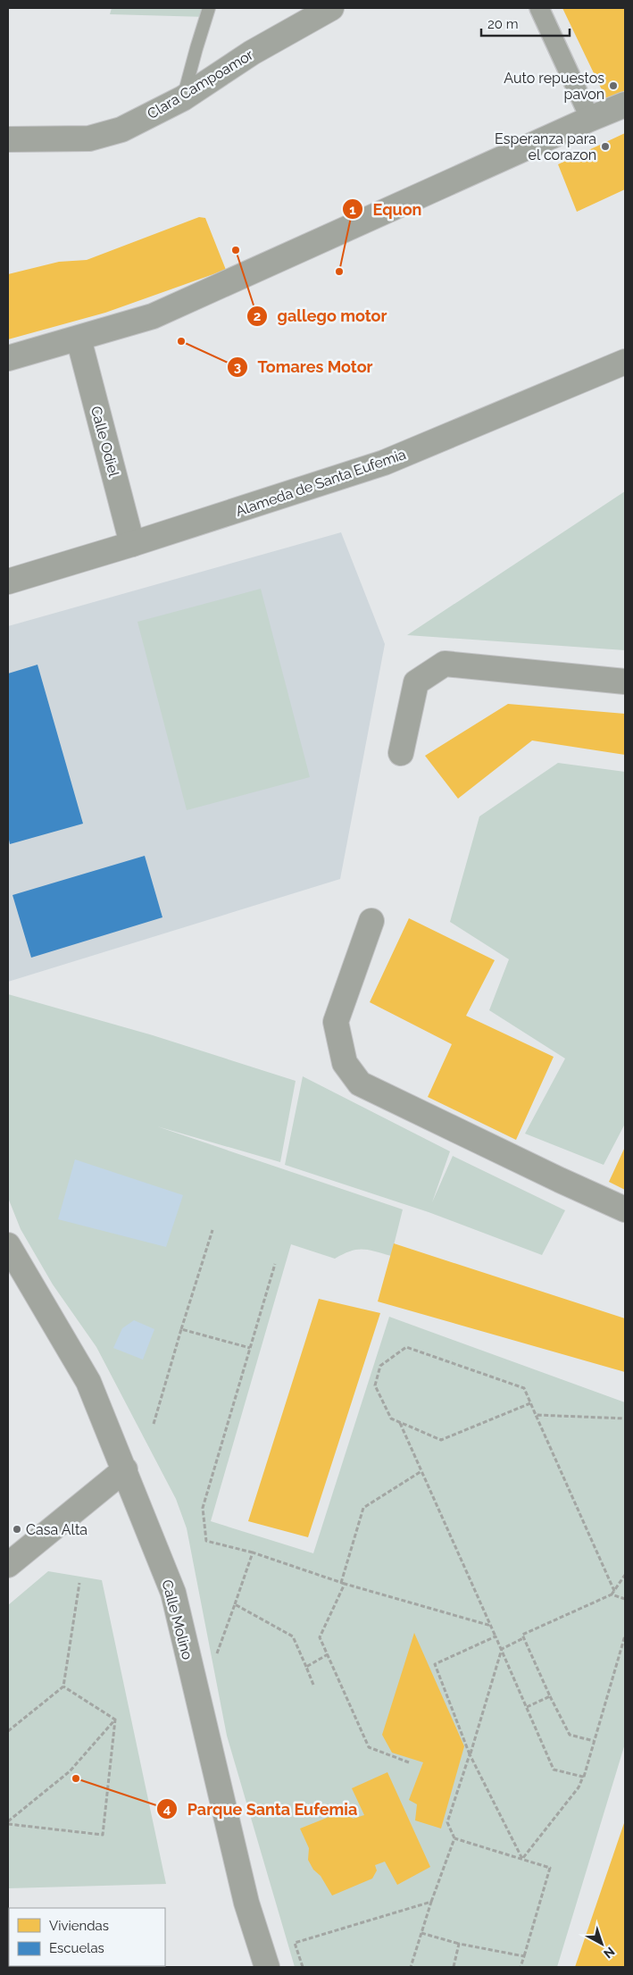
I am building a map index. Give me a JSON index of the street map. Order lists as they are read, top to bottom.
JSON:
{
  "streets": {
    "street": [
      "Clara Campoamor",
      "Calle Odiel",
      "Alameda de Santa Eufemia",
      "Calle Molino"
    ]
  },
  "crossings": [
    ["Calle Odiel", "Alameda de Santa Eufemia"]
  ],
  "places": [
    "Auto repuestos pavon",
    "Esperanza para el corazon",
    "gallego motor",
    "Equon",
    "Tomares Motor",
    "Casa Alta",
    "Parque Santa Eufemia"
  ],
  "legend": ["Viviendas", "Escuelas"],
  "scale_bar": "20 m",
  "north": "bottom right"
}
